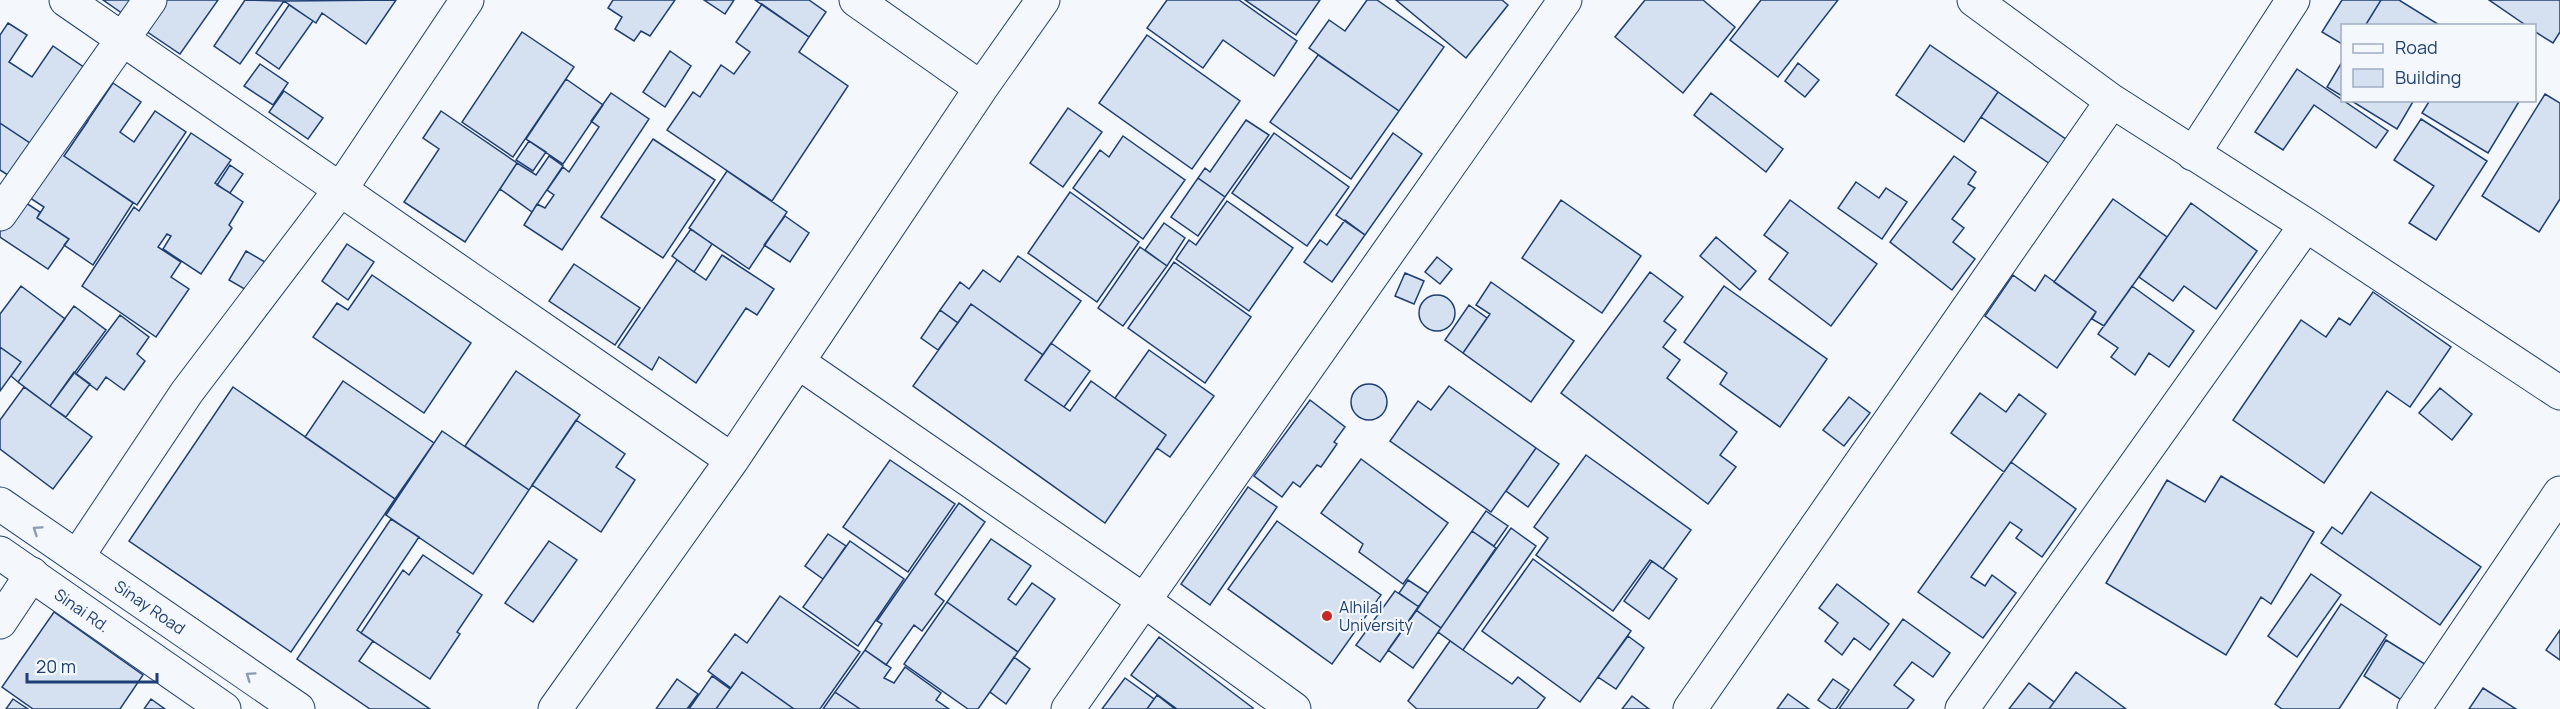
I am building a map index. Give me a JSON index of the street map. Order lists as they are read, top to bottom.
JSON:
{
  "streets": {
    "street": ["Sinay Road", "Sinai Rd."]
  },
  "one_way": ["Sinay Road"],
  "places": ["Alhilal University"],
  "legend": ["Road", "Building"],
  "scale_bar": "20 m"
}
